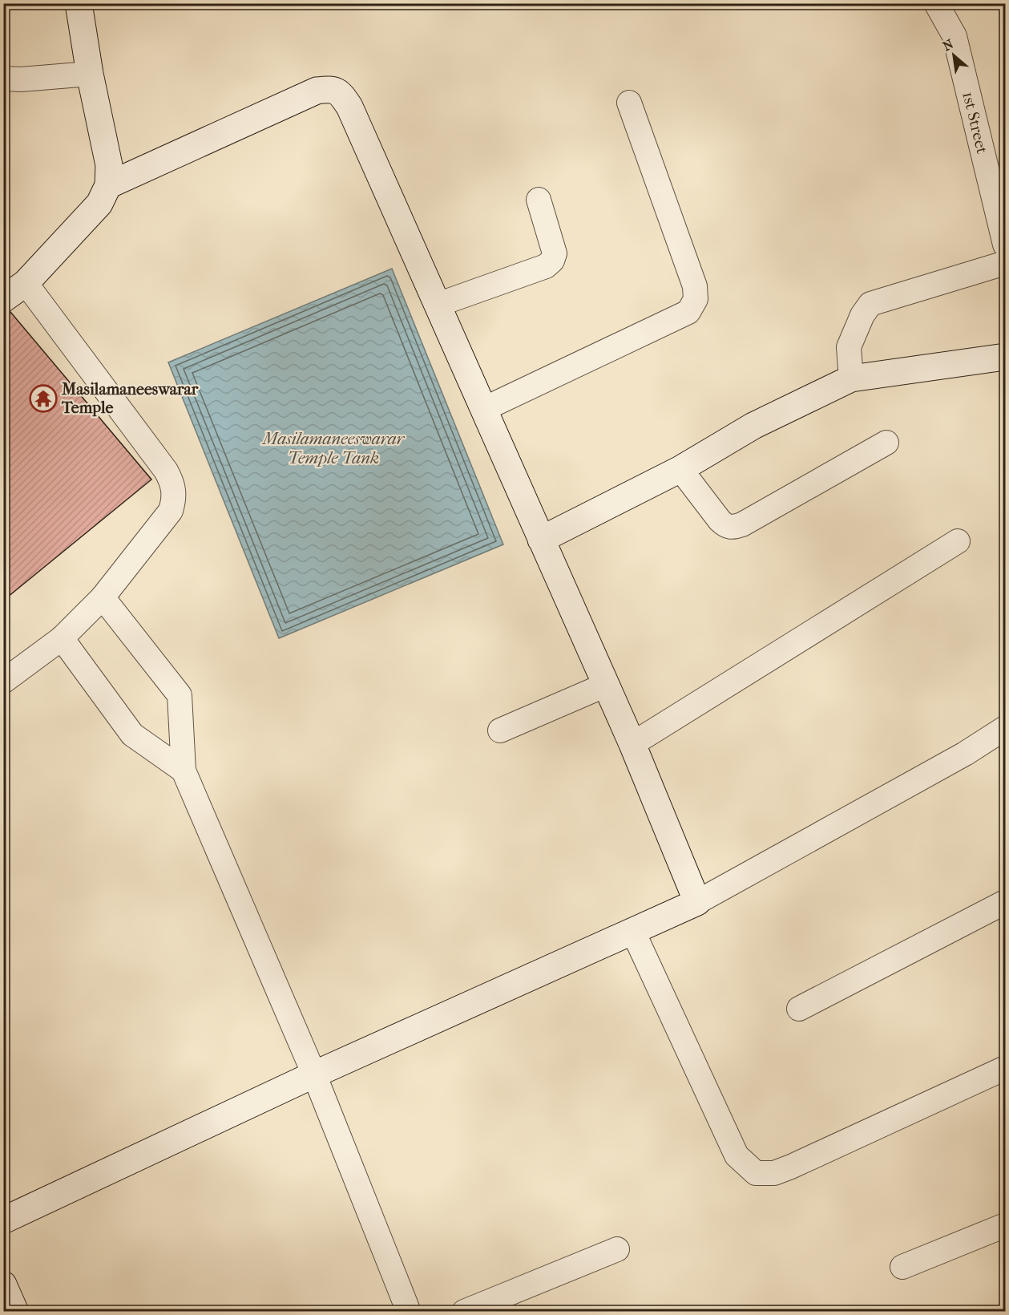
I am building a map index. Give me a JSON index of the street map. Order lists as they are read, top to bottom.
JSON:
{
  "streets": {
    "street": ["1st Street"]
  },
  "water": ["Masilamaneeswarar Temple Tank"],
  "places": {
    "temple": ["Masilamaneeswarar Temple"]
  },
  "north": "top left"
}
